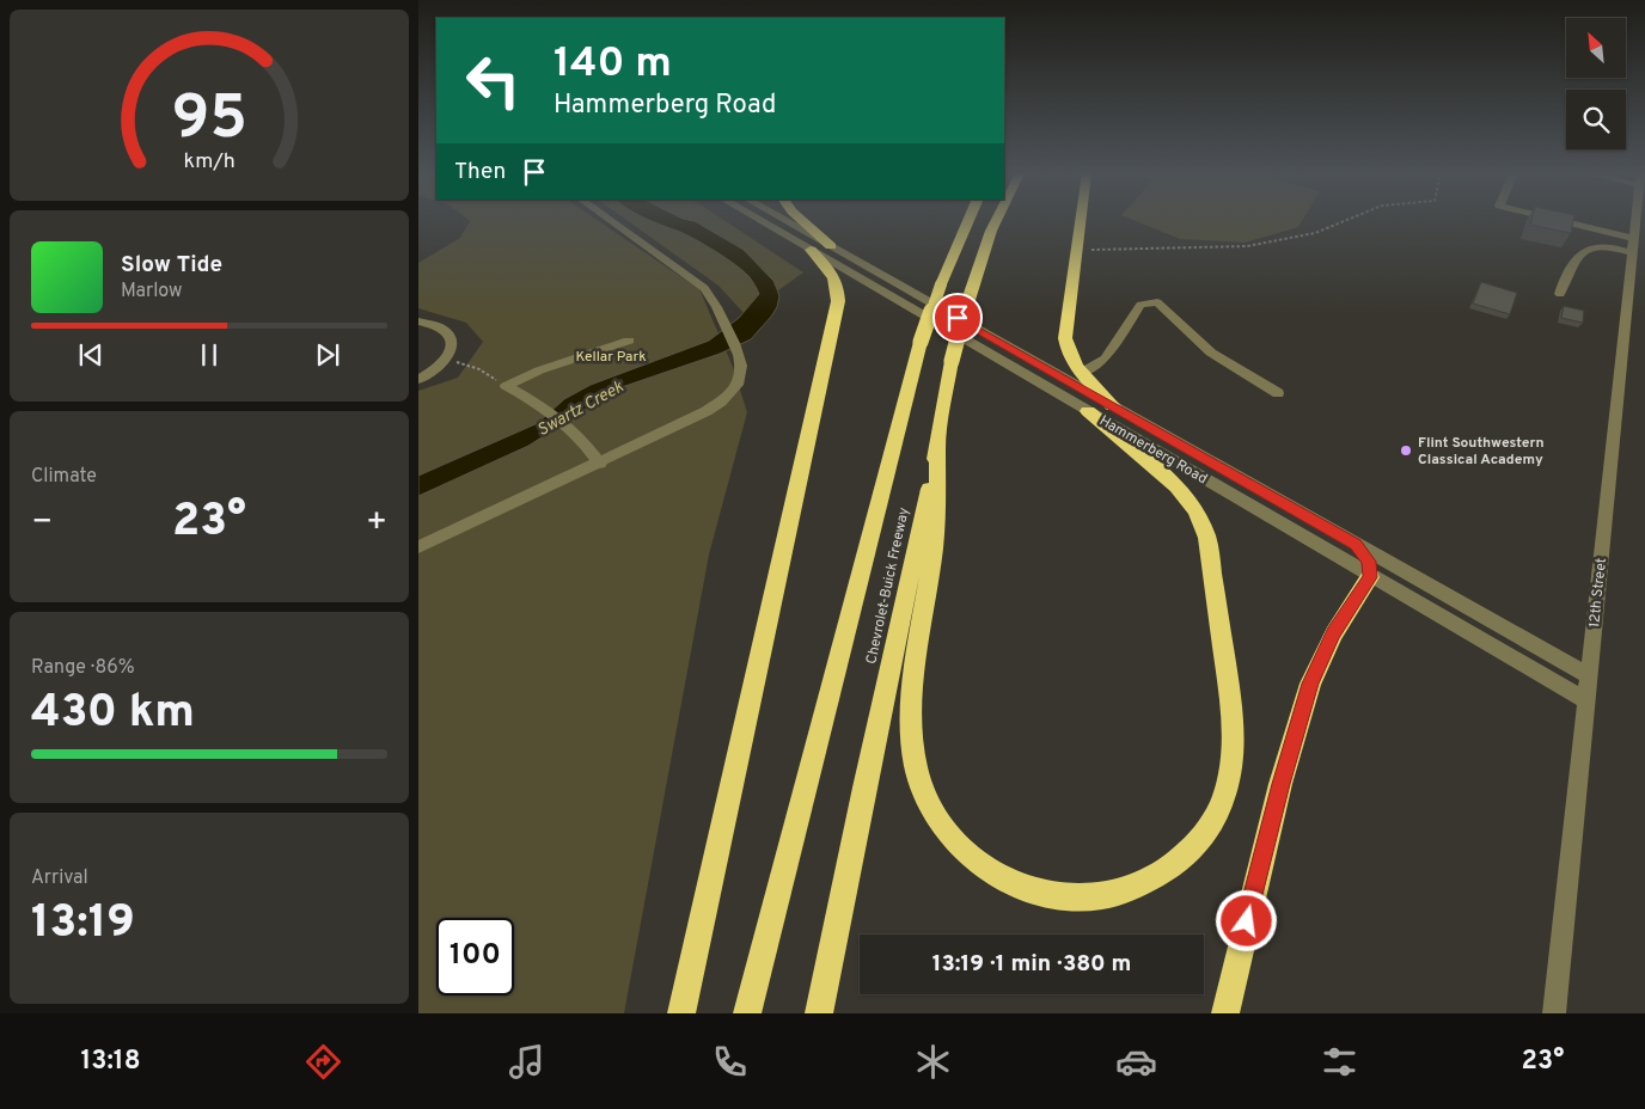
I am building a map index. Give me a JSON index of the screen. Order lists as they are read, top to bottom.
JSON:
{
  "streets": {
    "highway": ["Chevrolet-Buick Freeway"],
    "street": ["Hammerberg Road", "12th Street"]
  },
  "crossings": [
    ["Hammerberg Road", "12th Street"]
  ],
  "water": ["Swartz Creek"],
  "parks": ["Kellar Park"],
  "places": ["Flint Southwestern Classical Academy"],
  "north": "top left",
  "page": {
    "turn": ["140 m", "Hammerberg Road"],
    "then": "Then",
    "song": ["Slow Tide", "Marlow"],
    "tile": [
      "Climate",
      ["Range · 86%", "430 km"],
      ["Arrival", "13:19"]
    ],
    "heat": ["−", "23°", "+"],
    "limit": "100",
    "trip": "13:19 · 1 min · 380 m",
    "tabs": ["13:18", "23°"],
    "gauge": ["95", "km/h"]
  }
}
